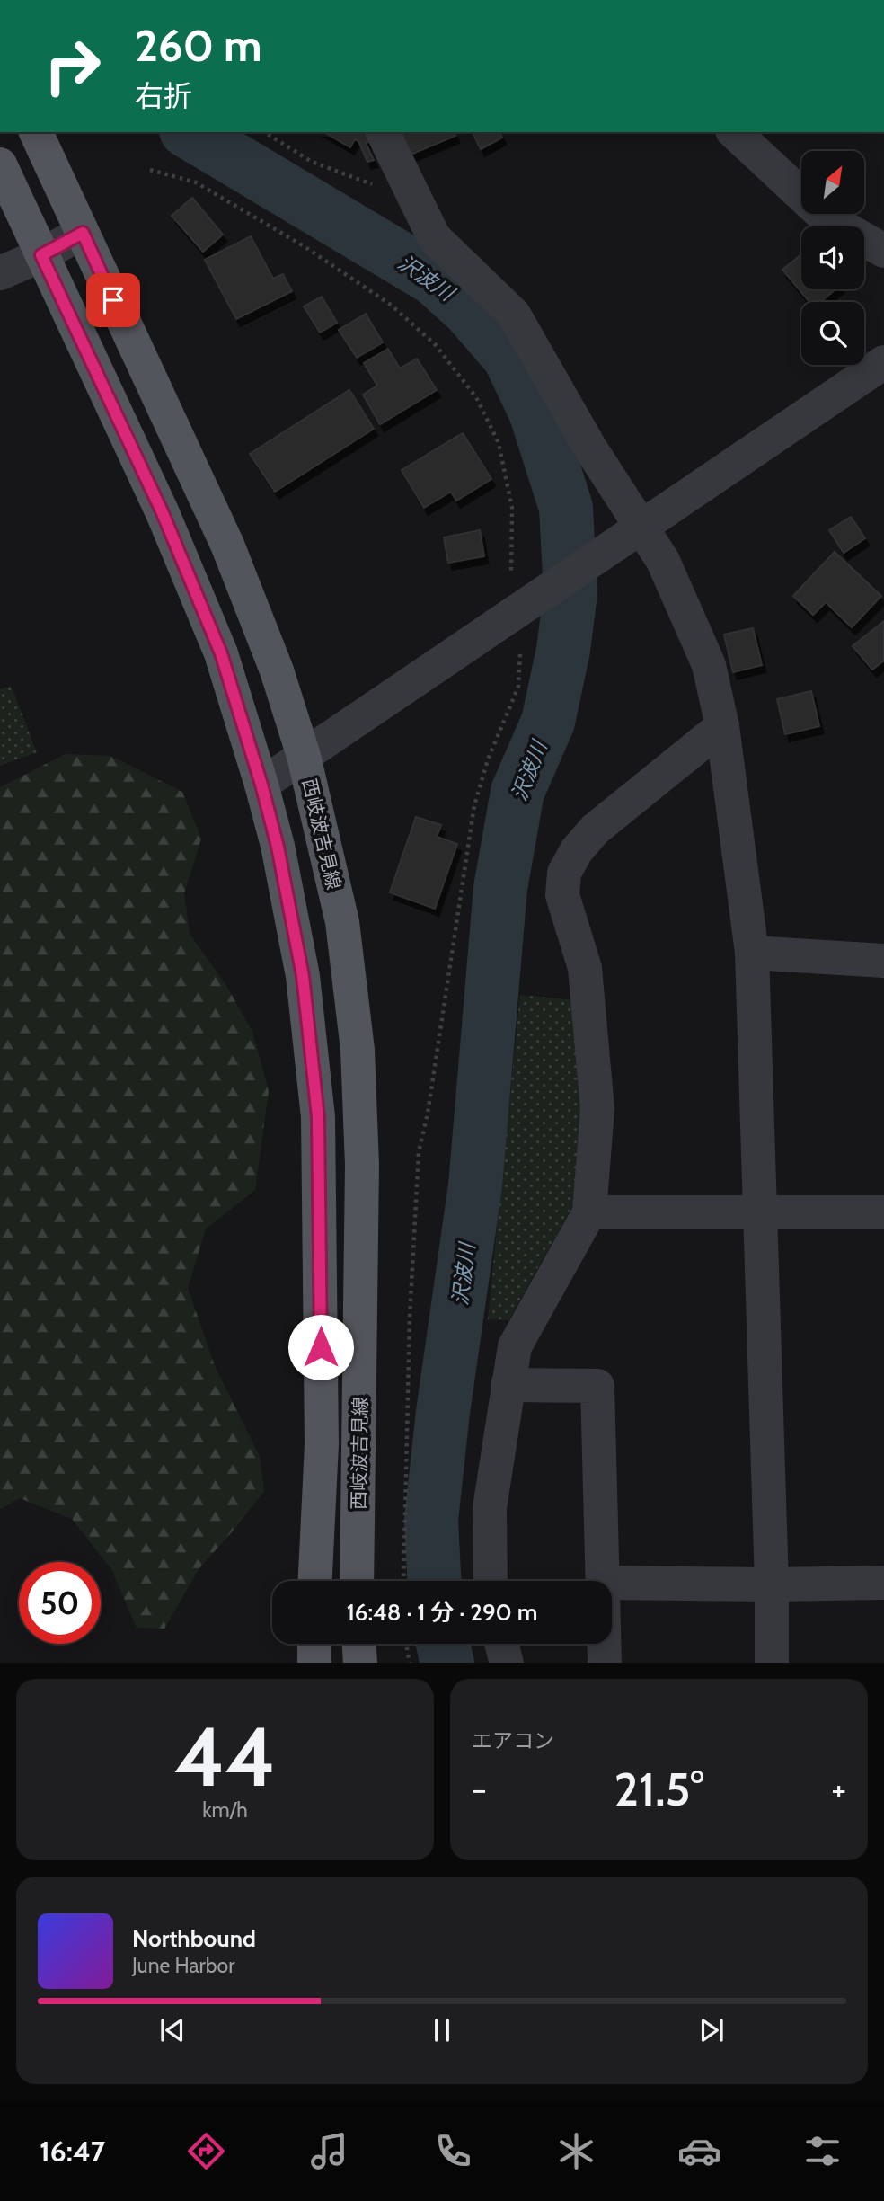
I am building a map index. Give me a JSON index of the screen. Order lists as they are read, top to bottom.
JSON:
{
  "streets": {
    "main road": ["西岐波吉見線"]
  },
  "water": ["沢波川"],
  "north": "top right",
  "page": {
    "turn": ["260 m", "右折"],
    "limit": "50",
    "trip": "16:48 · 1 分 · 290 m",
    "tile": [
      ["44", "km/h"],
      "エアコン"
    ],
    "heat": ["−", "21.5°", "+"],
    "song": ["Northbound", "June Harbor"],
    "tabs": "16:47"
  }
}
